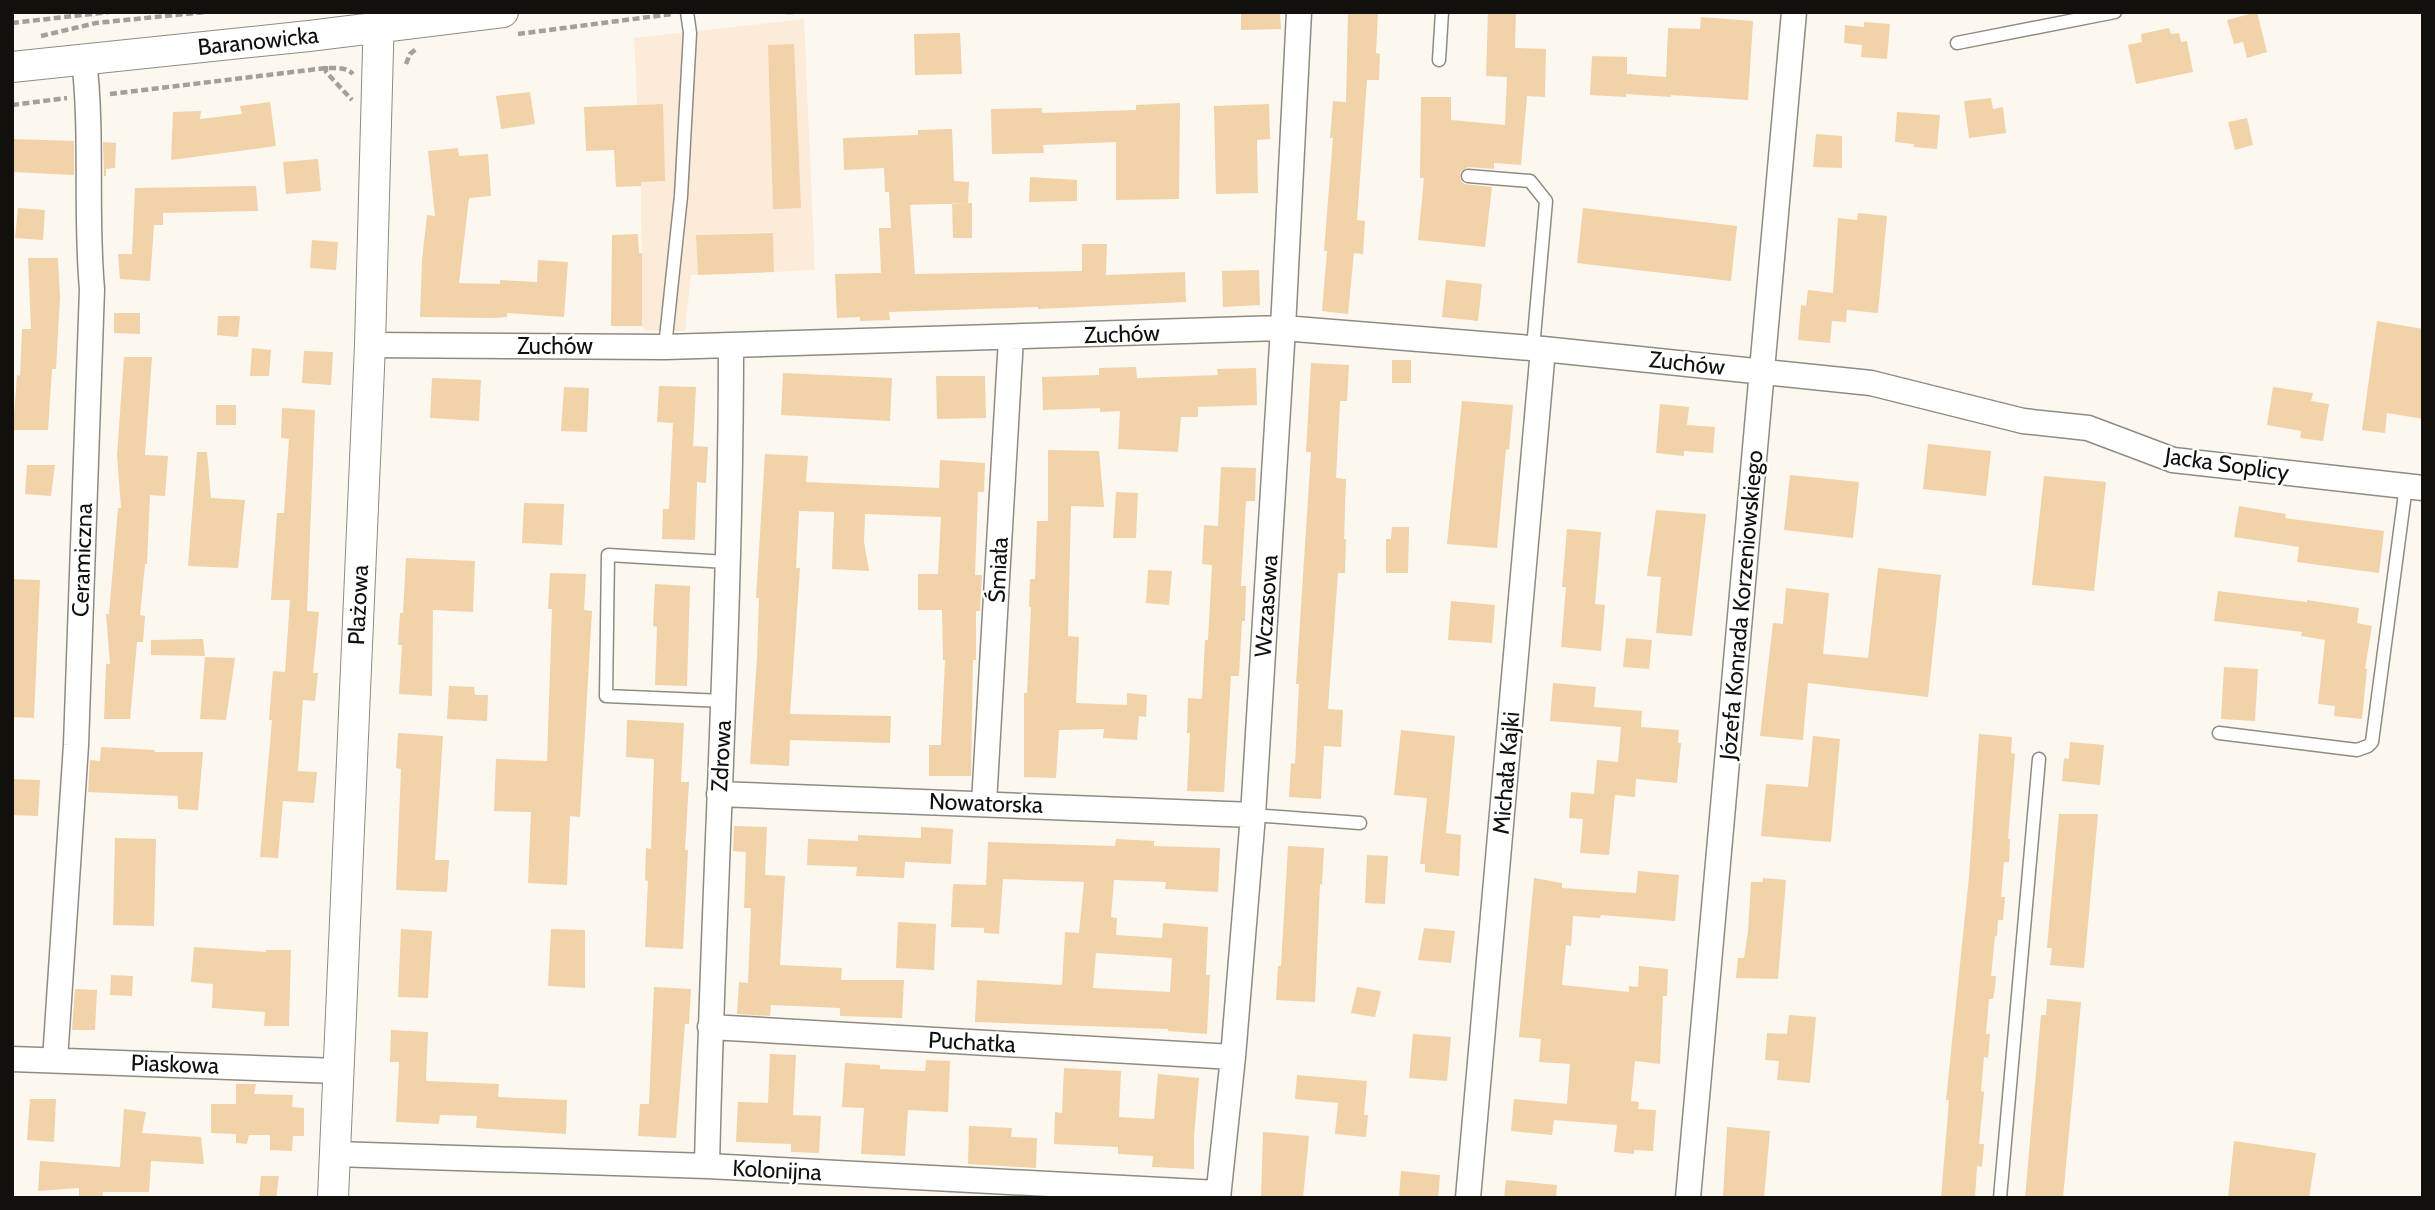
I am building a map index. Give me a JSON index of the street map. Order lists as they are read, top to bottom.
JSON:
{
  "streets": {
    "street": [
      "Baranowicka",
      "Zuchów",
      "Jacka Soplicy",
      "Ceramiczna",
      "Śmiała",
      "Plażowa",
      "Józefa Konrada Korzeniowskiego",
      "Wczasowa",
      "Zdrowa",
      "Michała Kajki",
      "Nowatorska",
      "Puchatka",
      "Piaskowa",
      "Kolonijna"
    ]
  },
  "crossings": [
    ["Baranowicka", "Ceramiczna"],
    ["Baranowicka", "Plażowa"],
    ["Zuchów", "Jacka Soplicy"],
    ["Zuchów", "Śmiała"],
    ["Zuchów", "Plażowa"],
    ["Zuchów", "Józefa Konrada Korzeniowskiego"],
    ["Zuchów", "Wczasowa"],
    ["Zuchów", "Zdrowa"],
    ["Zuchów", "Michała Kajki"],
    ["Ceramiczna", "Piaskowa"],
    ["Śmiała", "Nowatorska"],
    ["Plażowa", "Piaskowa"],
    ["Plażowa", "Kolonijna"],
    ["Wczasowa", "Nowatorska"],
    ["Wczasowa", "Puchatka"],
    ["Wczasowa", "Kolonijna"],
    ["Zdrowa", "Nowatorska"],
    ["Zdrowa", "Puchatka"],
    ["Zdrowa", "Kolonijna"]
  ]
}
